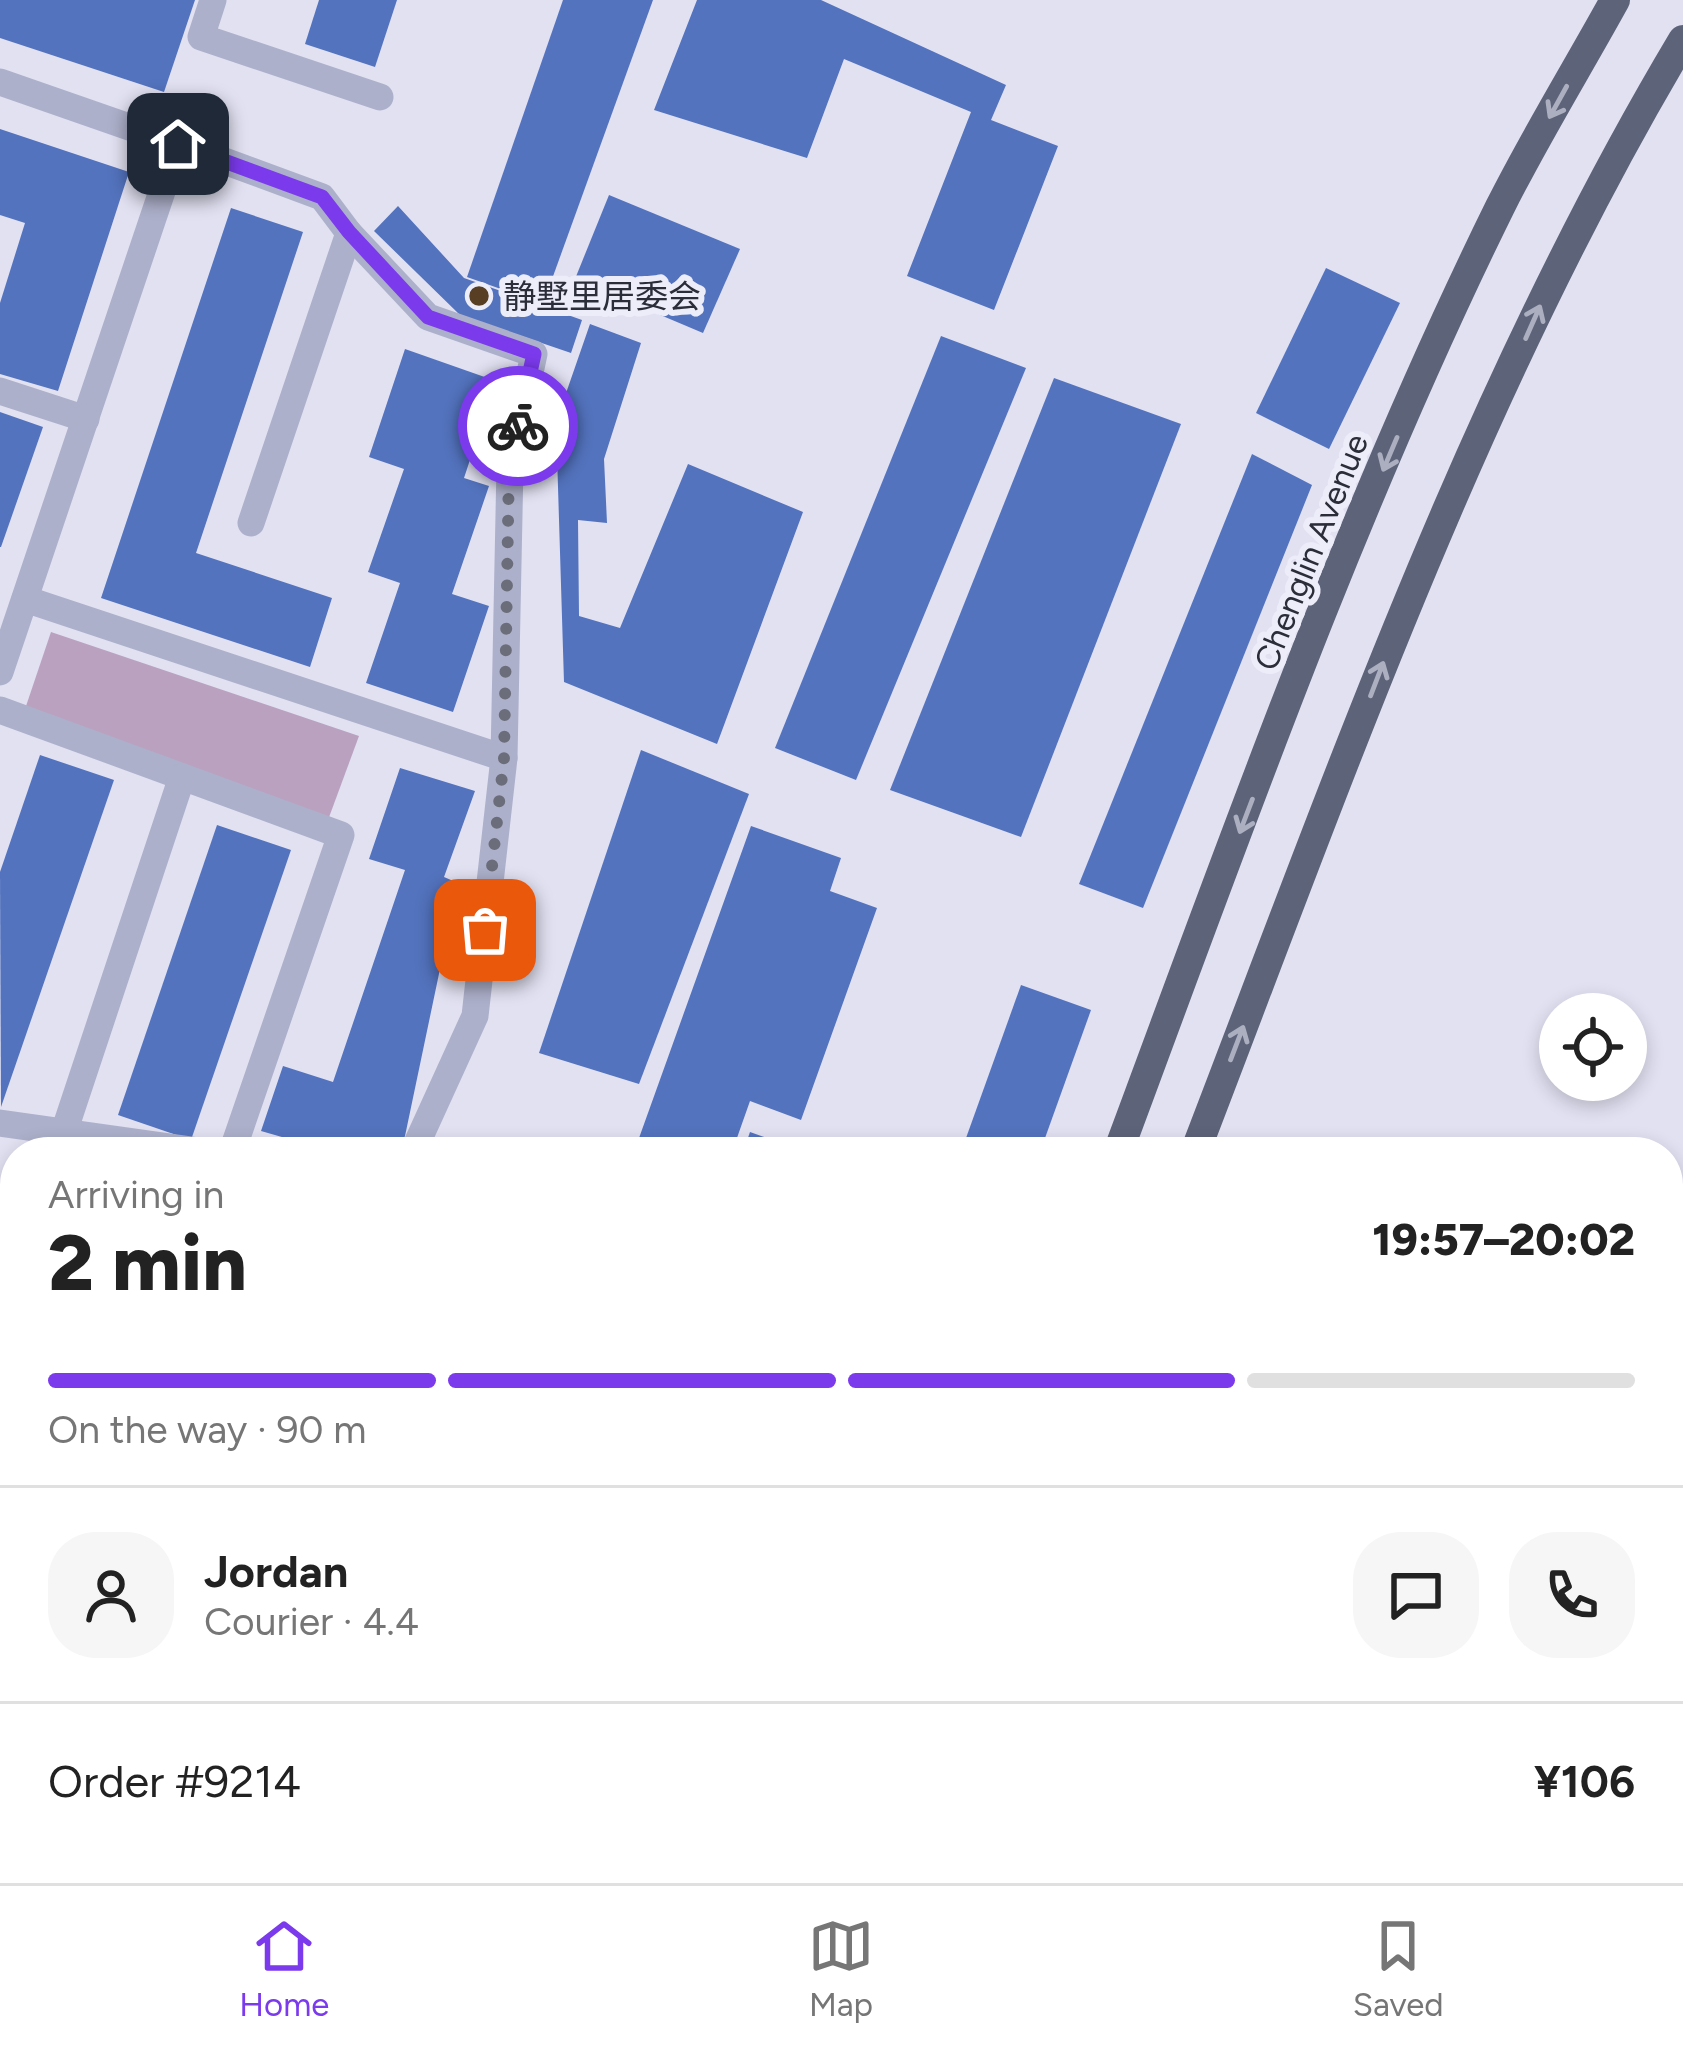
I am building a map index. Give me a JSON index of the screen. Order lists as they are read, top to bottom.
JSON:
{
  "streets": {
    "main road": ["Chenglin Avenue"]
  },
  "places": ["静墅里居委会"],
  "page": {
    "heading": ["2 min", "Arriving in", "19:57–20:02"],
    "panel": [
      "Jordan",
      "Courier · 4.4",
      "Order #9214",
      "¥106"
    ],
    "bar": "On the way · 90 m",
    "tabs": ["Home", "Map", "Saved"]
  }
}
